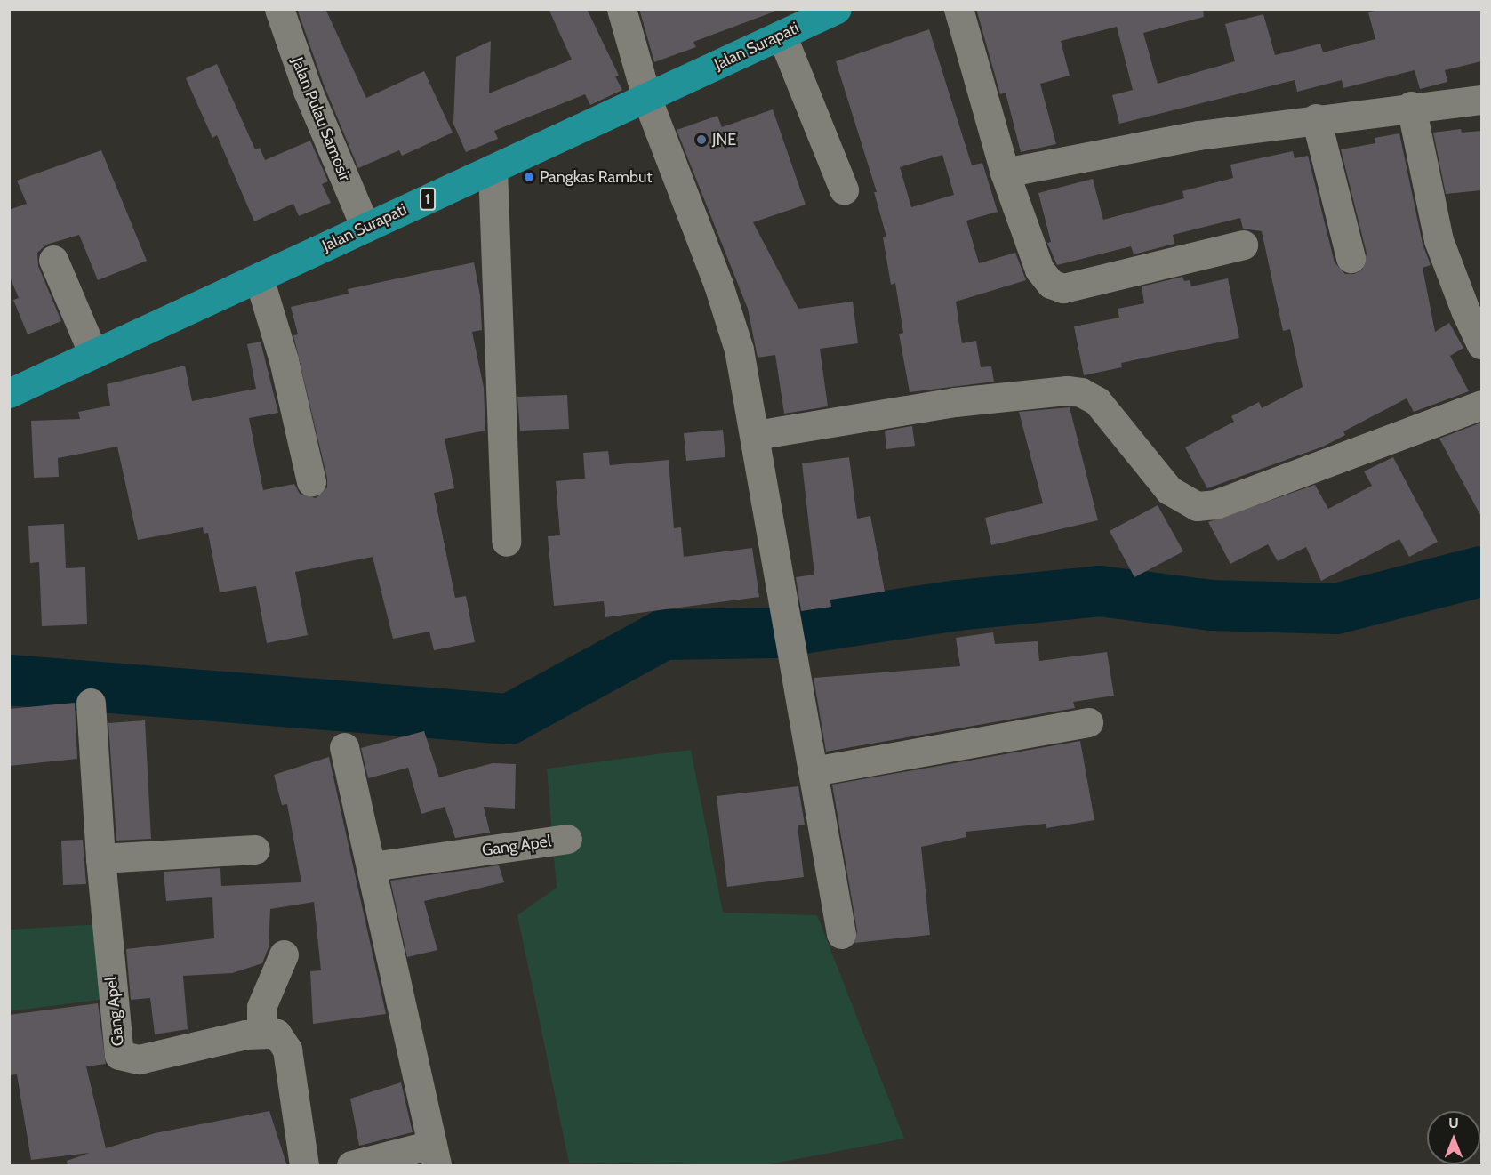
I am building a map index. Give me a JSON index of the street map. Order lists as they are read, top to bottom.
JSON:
{
  "streets": {
    "highway": ["Jalan Surapati", "1"],
    "street": ["Jalan Pulau Samosir", "Gang Apel"]
  },
  "crossings": [
    ["Jalan Surapati", "Jalan Pulau Samosir"]
  ],
  "places": ["JNE", "Pangkas Rambut"],
  "north": "top"
}
